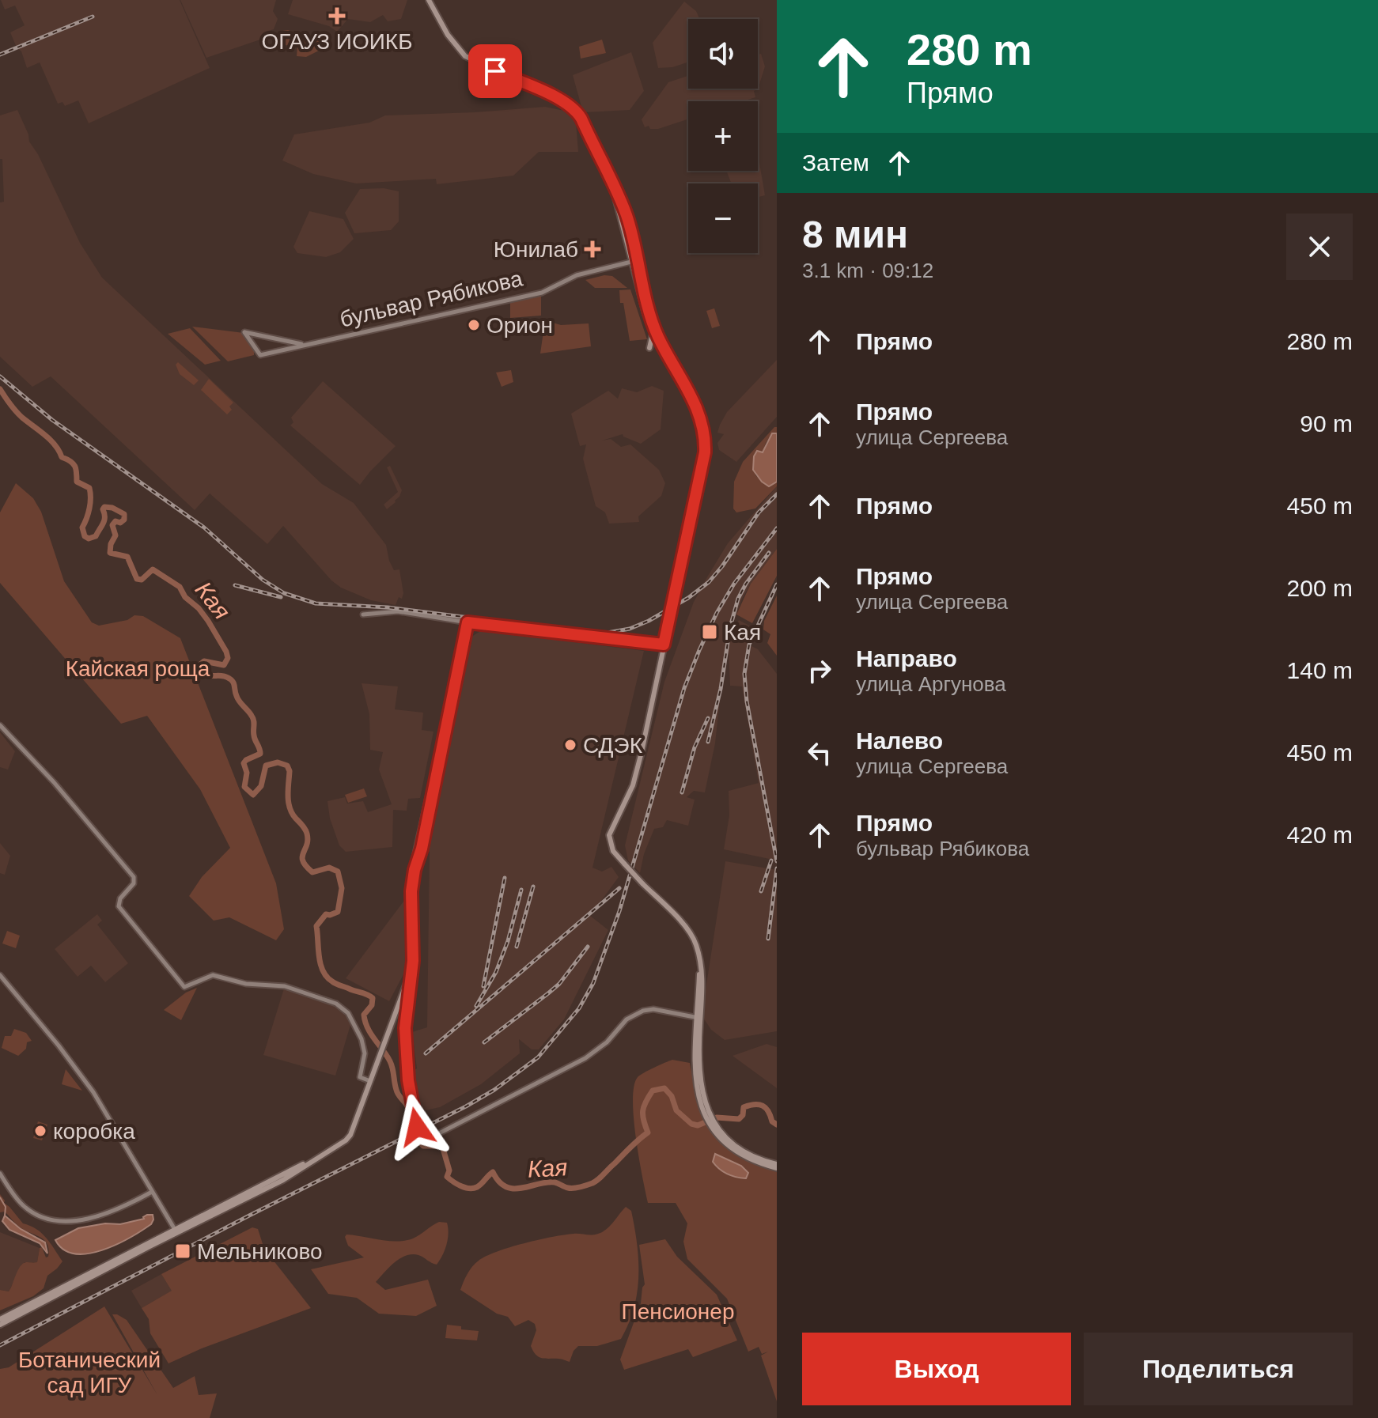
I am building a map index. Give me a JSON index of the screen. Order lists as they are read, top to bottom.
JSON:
{
  "streets": {
    "street": ["бульвар Рябикова"]
  },
  "water": ["Кая"],
  "parks": ["Кайская роща", "Пенсионер", "Ботанический сад ИГУ"],
  "places": {
    "health": ["ОГАУЗ ИОИКБ", "Юнилаб"],
    "other": ["Орион", "СДЭК", "коробка"],
    "transit": ["Кая", "Мельниково"]
  },
  "page": {
    "turn": ["280 m", "Прямо"],
    "map_buttons": ["+", "−"],
    "then": "Затем",
    "heading": ["8 мин", "3.1 km · 09:12"],
    "list": [
      {
        "name": "Прямо",
        "value": "280 m"
      },
      {
        "name": "Прямо",
        "note": "улица Сергеева",
        "value": "90 m"
      },
      {
        "name": "Прямо",
        "value": "450 m"
      },
      {
        "name": "Прямо",
        "note": "улица Сергеева",
        "value": "200 m"
      },
      {
        "name": "Направо",
        "note": "улица Аргунова",
        "value": "140 m"
      },
      {
        "name": "Налево",
        "note": "улица Сергеева",
        "value": "450 m"
      },
      {
        "name": "Прямо",
        "note": "бульвар Рябикова",
        "value": "420 m"
      }
    ],
    "buttons": ["Выход", "Поделиться"]
  }
}
